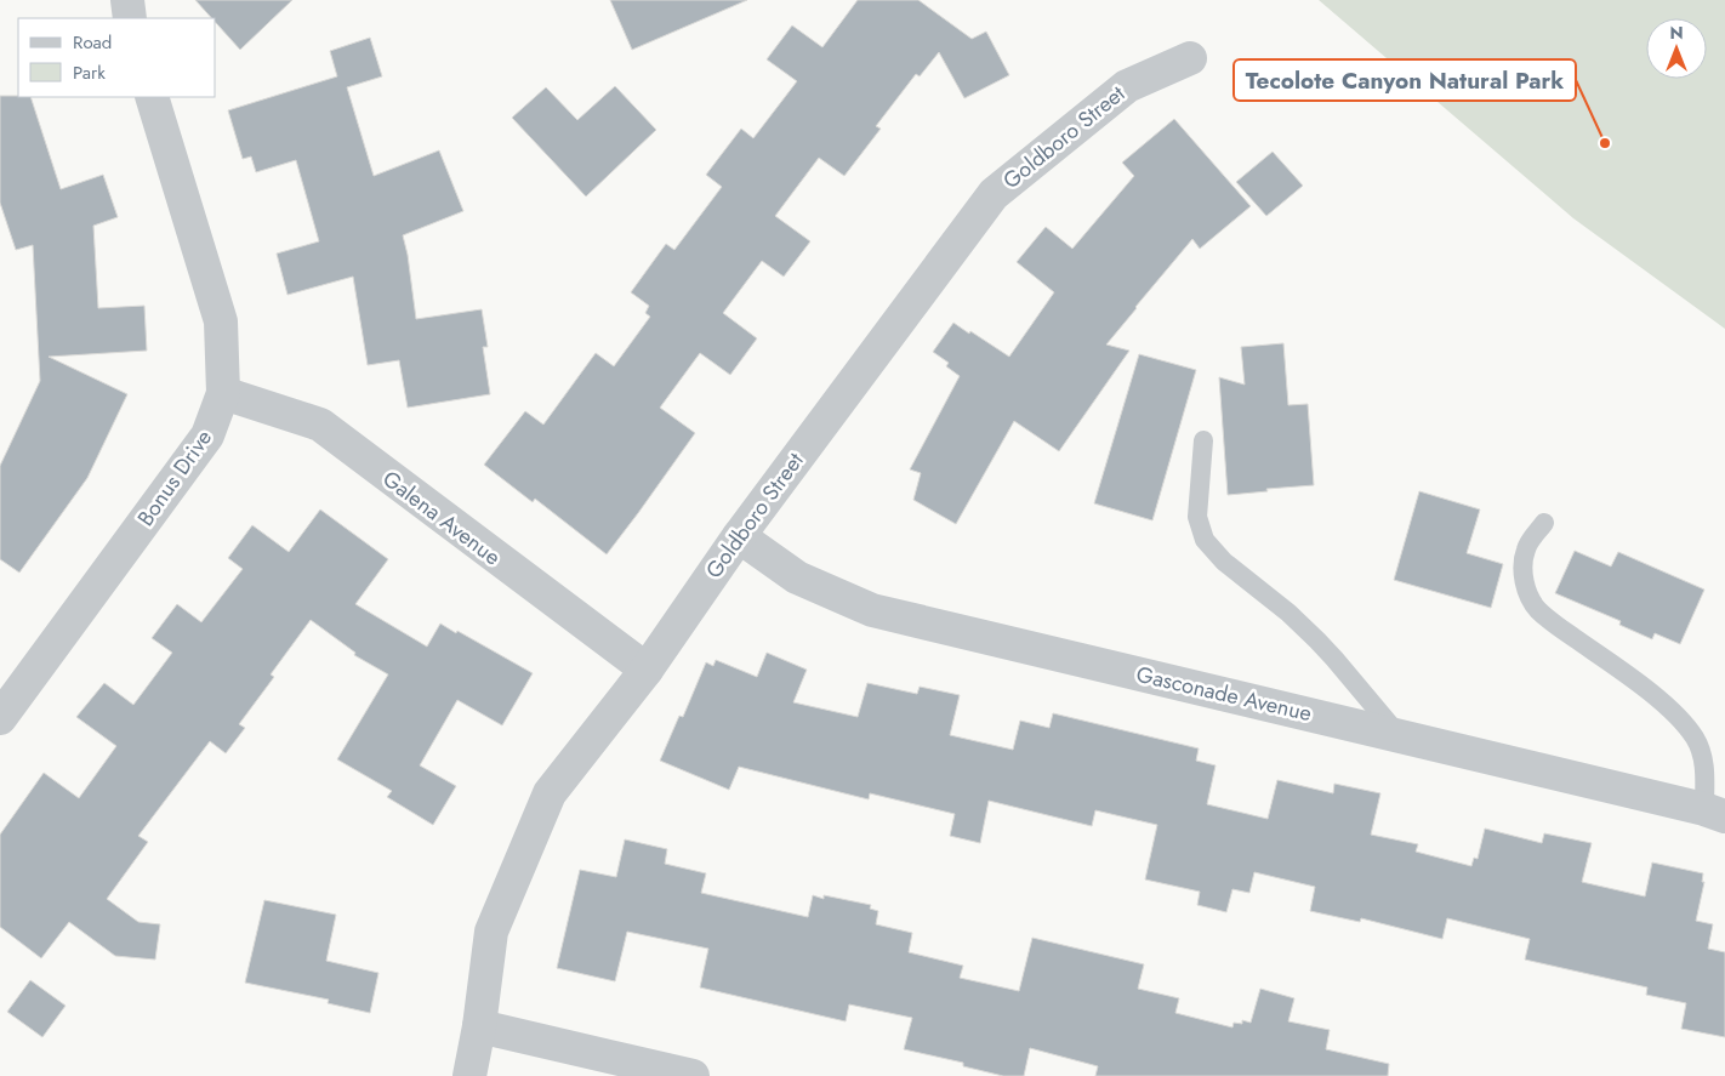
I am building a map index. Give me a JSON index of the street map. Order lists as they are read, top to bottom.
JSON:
{
  "streets": {
    "street": [
      "Goldboro Street",
      "Bonus Drive",
      "Galena Avenue",
      "Gasconade Avenue"
    ]
  },
  "crossings": [
    ["Goldboro Street", "Galena Avenue"],
    ["Goldboro Street", "Gasconade Avenue"],
    ["Bonus Drive", "Galena Avenue"]
  ],
  "places": ["Tecolote Canyon Natural Park"],
  "legend": ["Road", "Park"],
  "north": "top"
}
